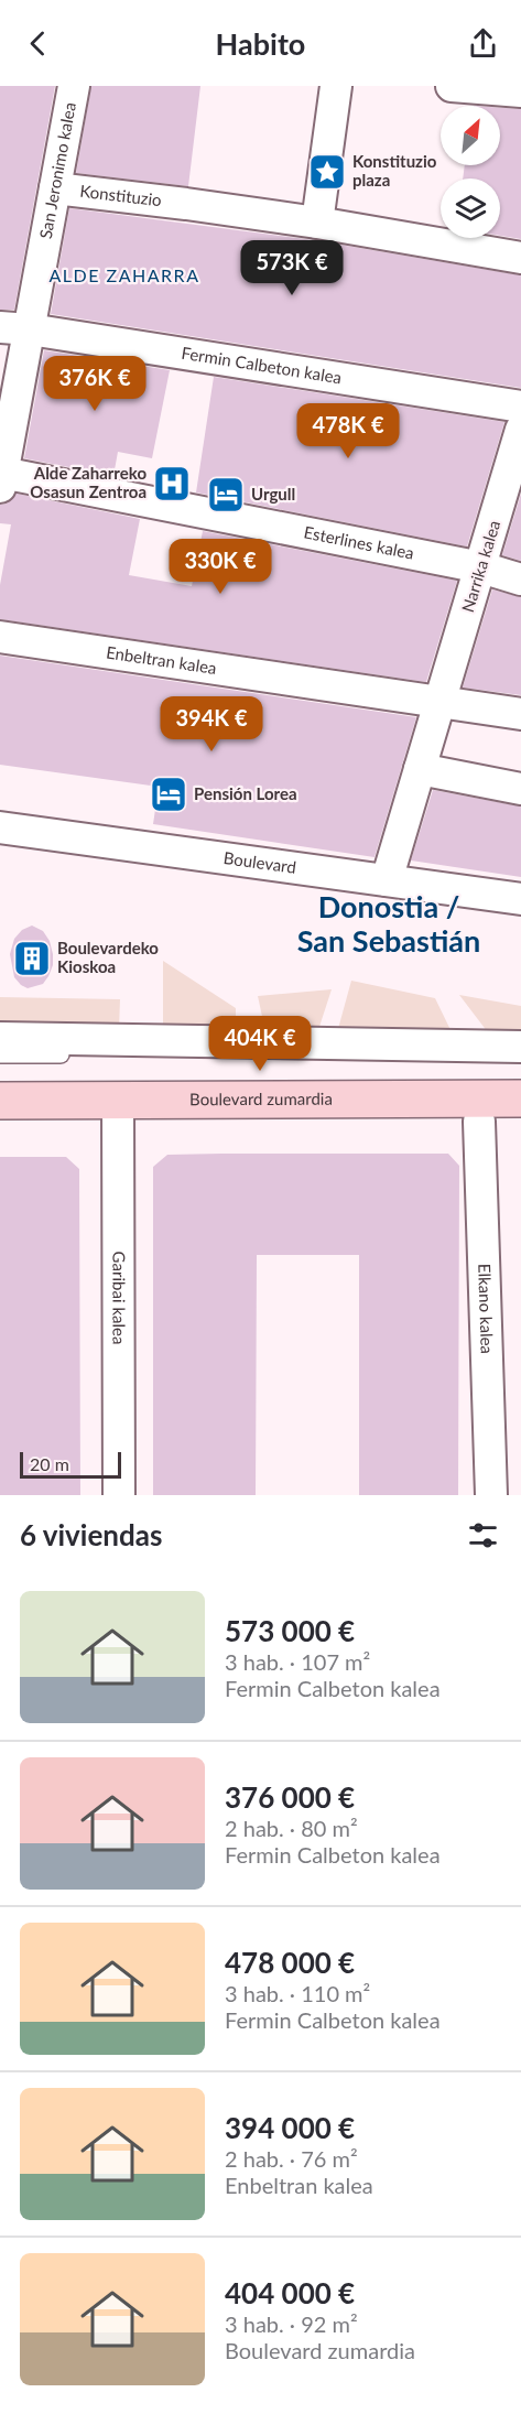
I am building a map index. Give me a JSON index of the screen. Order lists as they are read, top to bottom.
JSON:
{
  "streets": {
    "main road": ["Boulevard zumardia"],
    "street": [
      "San Jeronimo kalea",
      "Konstituzio",
      "Fermin Calbeton kalea",
      "Esterlines kalea",
      "Narrika kalea",
      "Enbeltran kalea",
      "Boulevard",
      "Garibai kalea",
      "Elkano kalea"
    ]
  },
  "crossings": [
    ["San Jeronimo kalea", "Konstituzio"],
    ["San Jeronimo kalea", "Fermin Calbeton kalea"],
    ["San Jeronimo kalea", "Esterlines kalea"],
    ["Esterlines kalea", "Narrika kalea"],
    ["Narrika kalea", "Enbeltran kalea"],
    ["Boulevard zumardia", "Garibai kalea"]
  ],
  "districts": ["ALDE ZAHARRA", "Donostia / San Sebastián"],
  "places": {
    "place": ["Konstituzio plaza"],
    "hospital": ["Alde Zaharreko Osasun Zentroa"],
    "hotel": ["Urgull", "Pensión Lorea"],
    "building": ["Boulevardeko Kioskoa"]
  },
  "scale_bar": "20 m",
  "north": "top right",
  "page": {
    "header": "Habito",
    "price": [
      "573K €",
      "376K €",
      "478K €",
      "330K €",
      "394K €",
      "404K €"
    ],
    "scale": "20 m",
    "heading": "6 viviendas",
    "list": [
      {
        "name": "573 000 €",
        "note": "3 hab. · 107 m² · Fermin Calbeton kalea"
      },
      {
        "name": "376 000 €",
        "note": "2 hab. · 80 m² · Fermin Calbeton kalea"
      },
      {
        "name": "478 000 €",
        "note": "3 hab. · 110 m² · Fermin Calbeton kalea"
      },
      {
        "name": "394 000 €",
        "note": "2 hab. · 76 m² · Enbeltran kalea"
      },
      {
        "name": "404 000 €",
        "note": "3 hab. · 92 m² · Boulevard zumardia"
      }
    ]
  }
}
